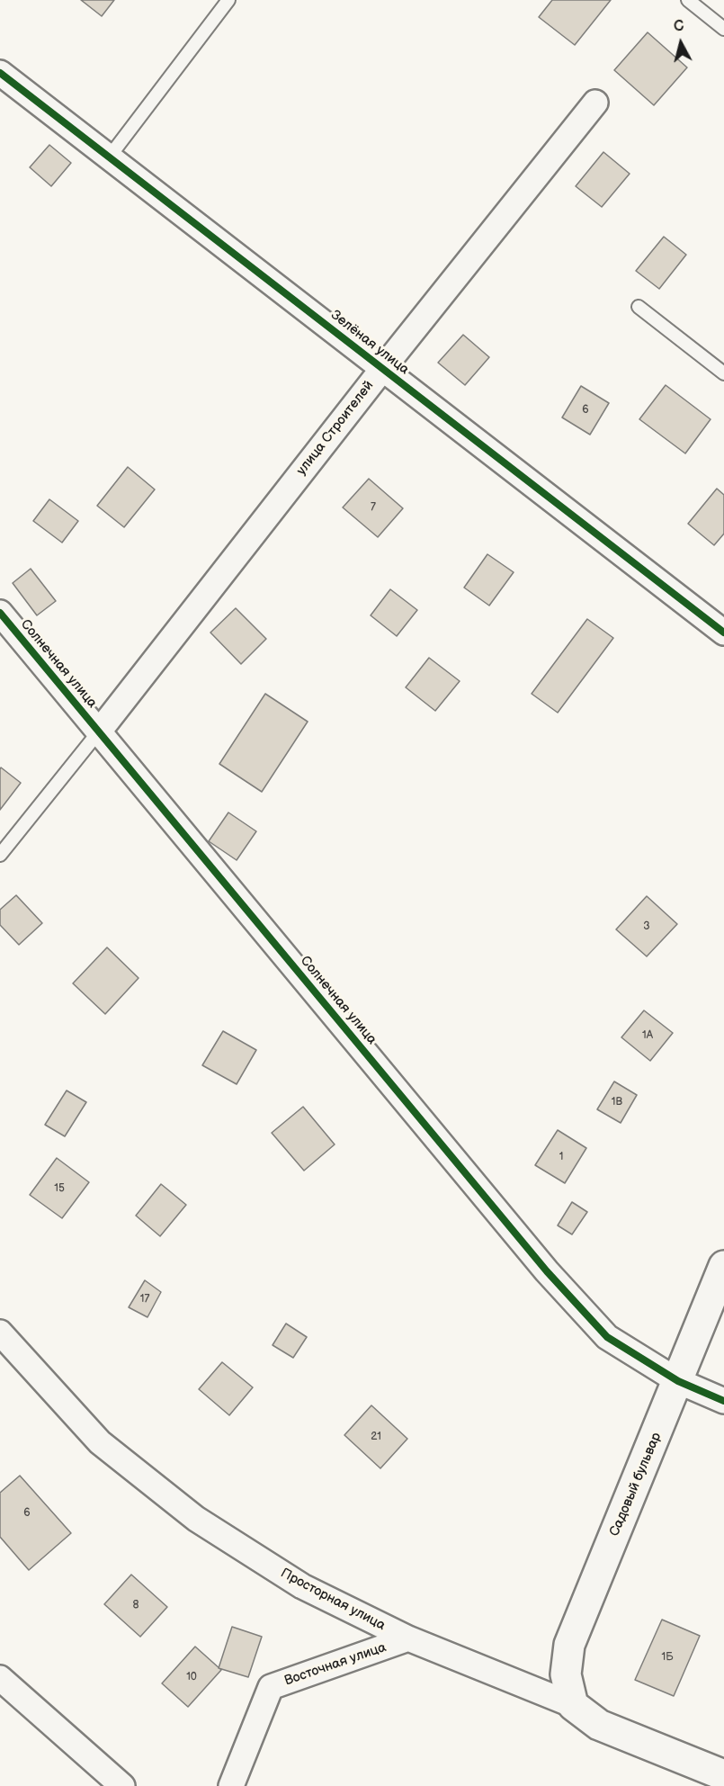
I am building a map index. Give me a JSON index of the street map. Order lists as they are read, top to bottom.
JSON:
{
  "streets": {
    "street": [
      "Зелёная улица",
      "улица Строителей",
      "Солнечная улица",
      "Садовый бульвар",
      "Просторная улица",
      "Восточная улица"
    ]
  },
  "crossings": [
    ["Зелёная улица", "улица Строителей"],
    ["улица Строителей", "Солнечная улица"],
    ["Солнечная улица", "Садовый бульвар"],
    ["Садовый бульвар", "Просторная улица"],
    ["Просторная улица", "Восточная улица"]
  ],
  "house_numbers": [
    "6",
    "7",
    "3",
    "1А",
    "1В",
    "1",
    "15",
    "17",
    "21",
    "6",
    "8",
    "1Б",
    "10"
  ],
  "north": "top"
}
